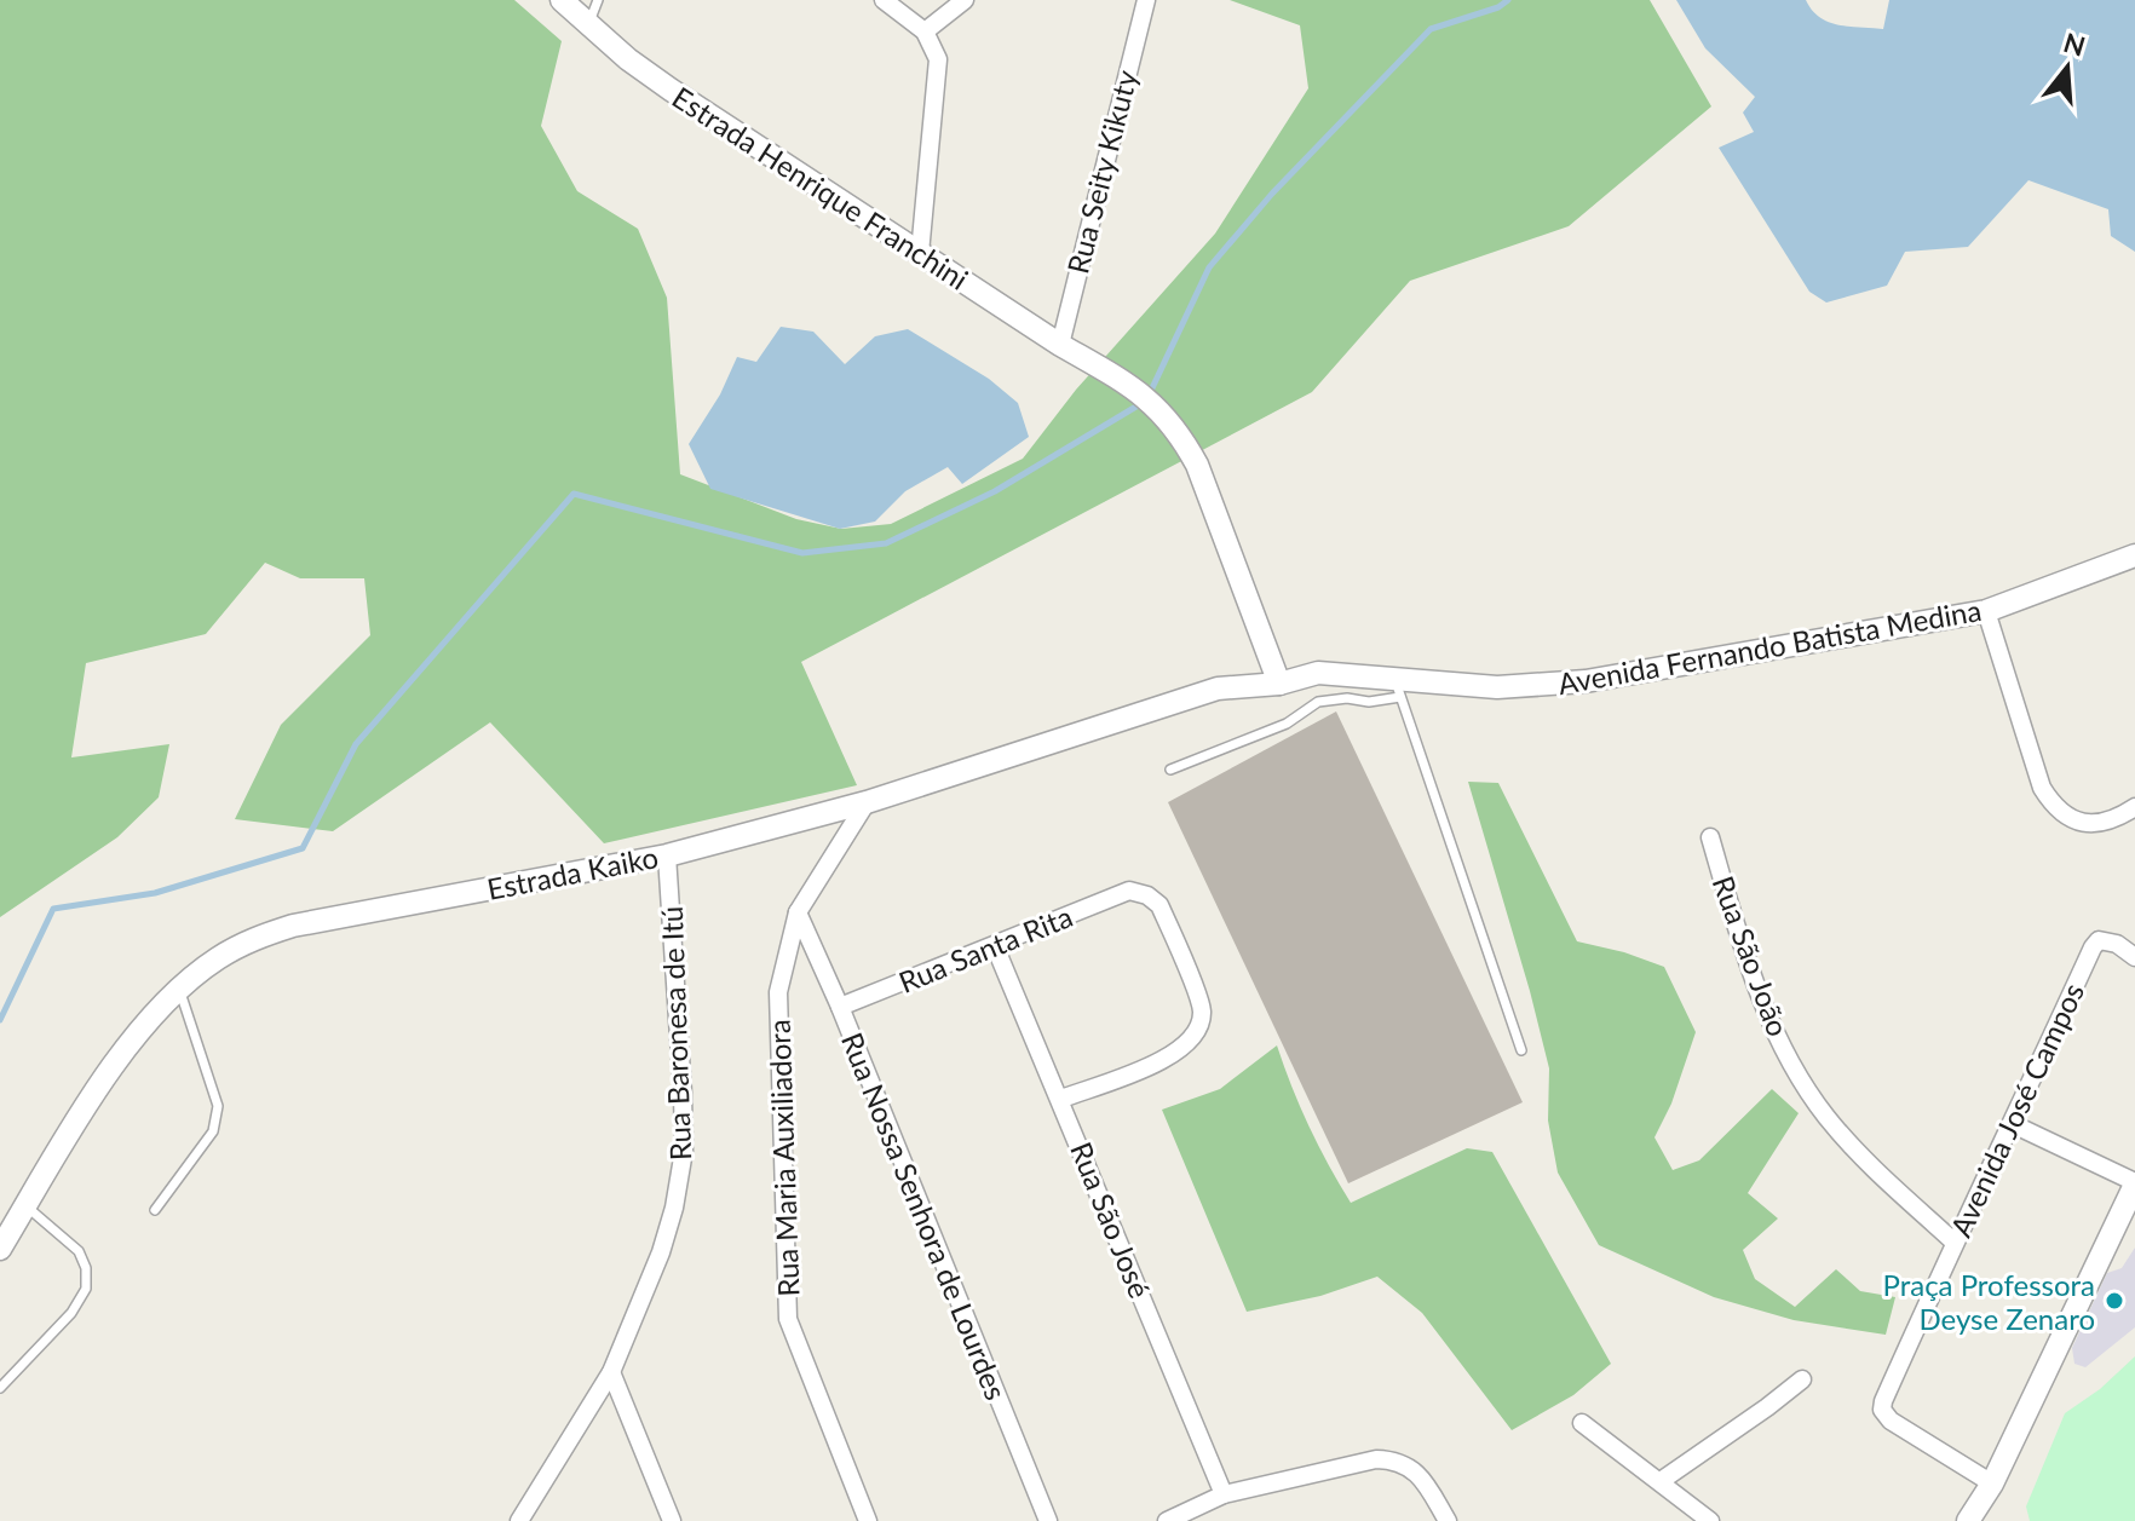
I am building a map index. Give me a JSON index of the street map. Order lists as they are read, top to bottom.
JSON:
{
  "streets": {
    "street": [
      "Rua Seity Kikuty",
      "Estrada Henrique Franchini",
      "Avenida Fernando Batista Medina",
      "Estrada Kaiko",
      "Rua Santa Rita",
      "Rua São João",
      "Rua Baronesa de Itú",
      "Avenida José Campos",
      "Rua Maria Auxiliadora",
      "Rua Nossa Senhora de Lourdes",
      "Rua São José"
    ]
  },
  "crossings": [
    ["Rua Seity Kikuty", "Estrada Henrique Franchini"],
    ["Estrada Henrique Franchini", "Avenida Fernando Batista Medina"],
    ["Estrada Henrique Franchini", "Estrada Kaiko"],
    ["Avenida Fernando Batista Medina", "Estrada Kaiko"],
    ["Estrada Kaiko", "Rua Baronesa de Itú"],
    ["Estrada Kaiko", "Rua Maria Auxiliadora"],
    ["Rua Santa Rita", "Rua Nossa Senhora de Lourdes"],
    ["Rua Santa Rita", "Rua São José"],
    ["Rua São João", "Avenida José Campos"],
    ["Rua Maria Auxiliadora", "Rua Nossa Senhora de Lourdes"]
  ],
  "places": ["Praça Professora Deyse Zenaro"],
  "north": "top"
}
